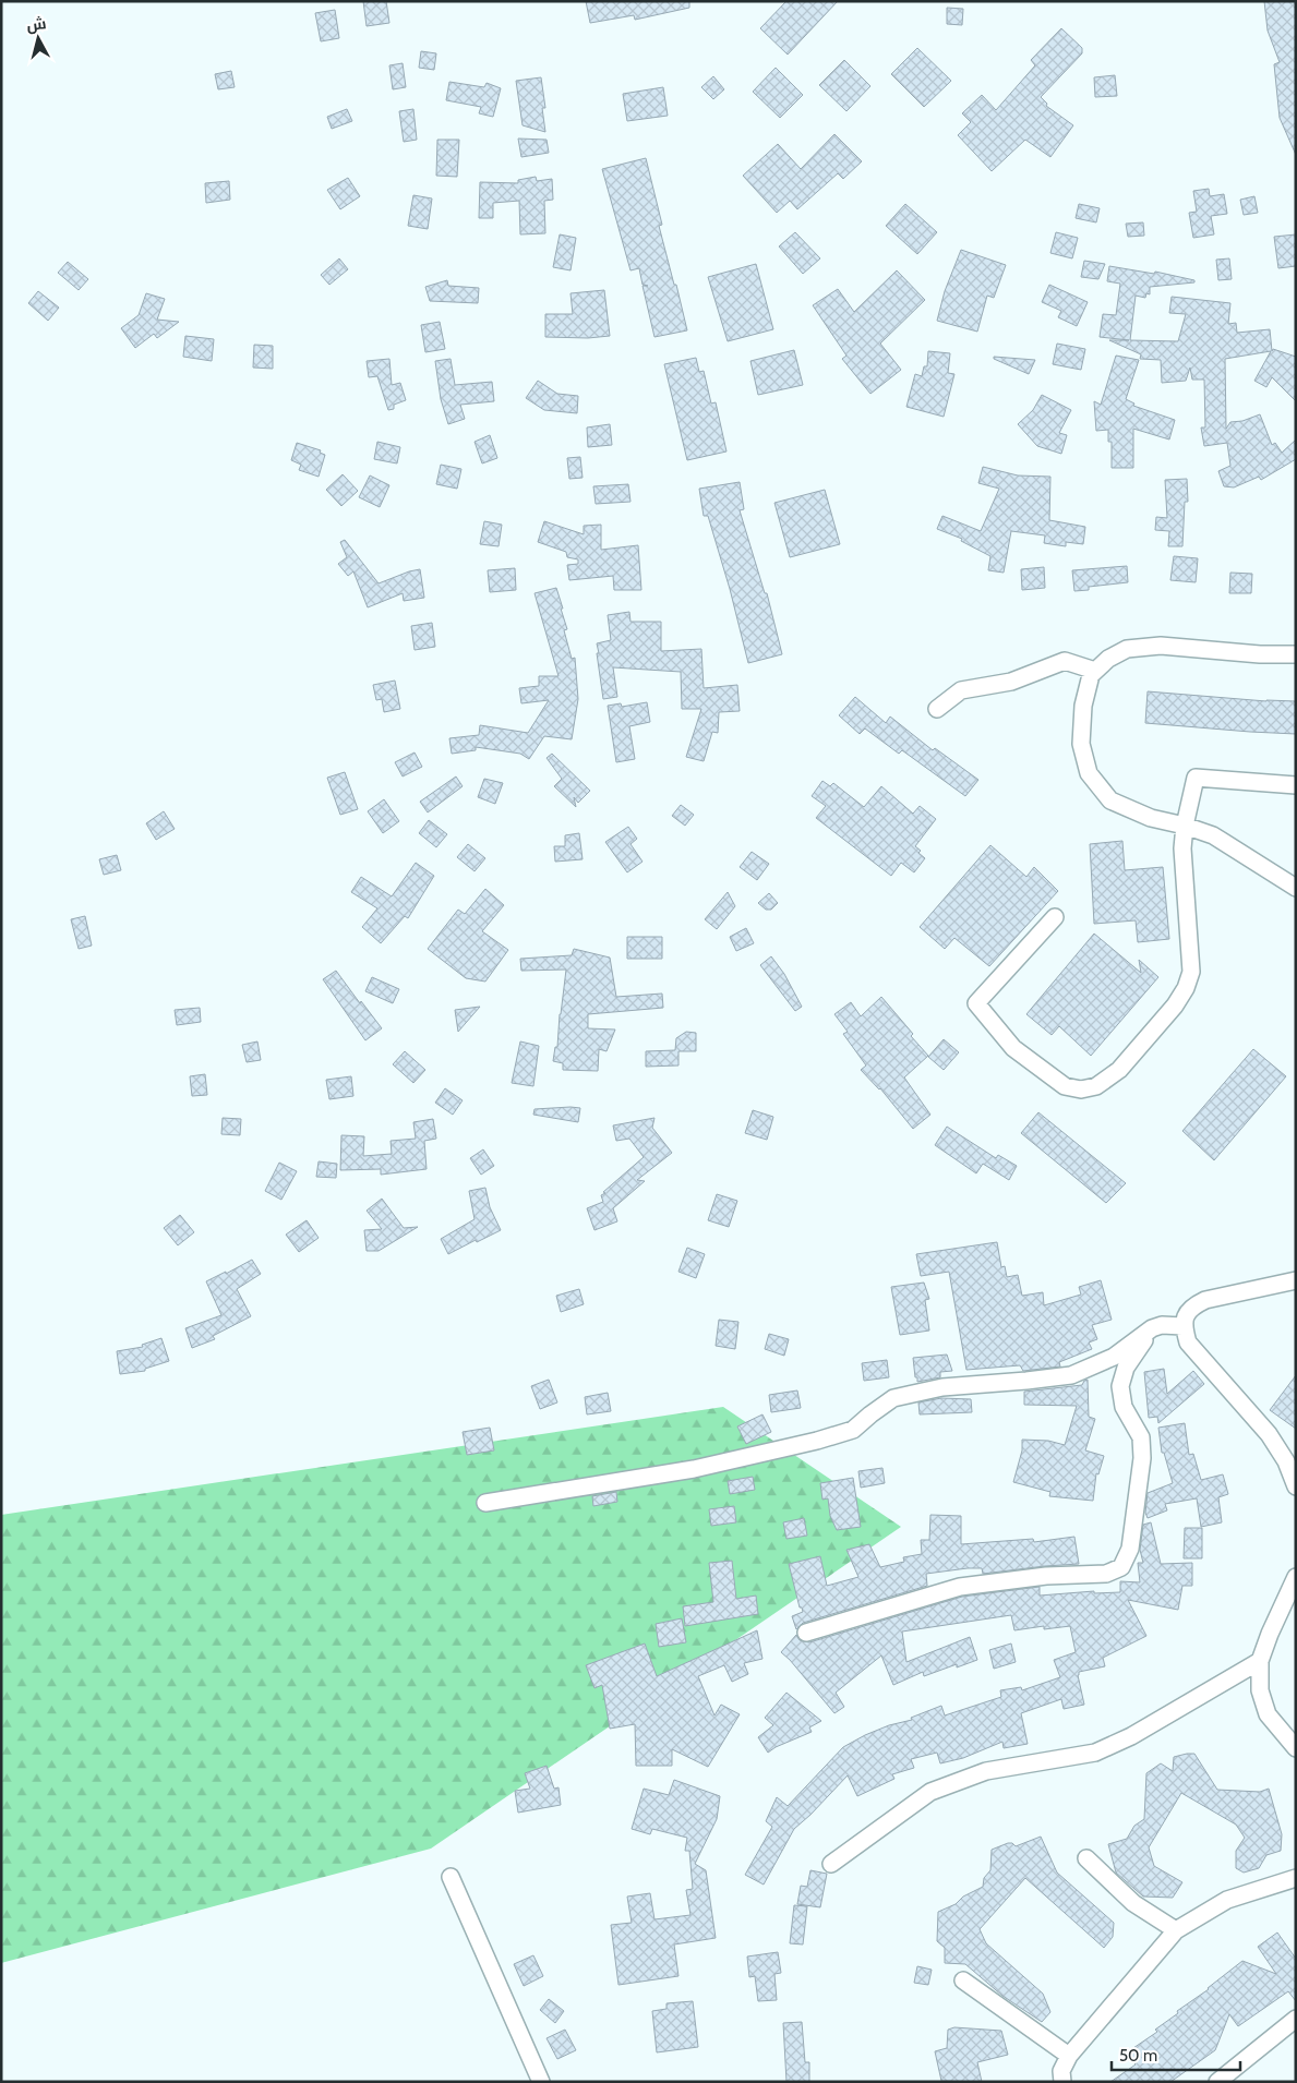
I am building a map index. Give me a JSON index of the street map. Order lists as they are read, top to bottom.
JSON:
{
  "scale_bar": "50 m",
  "north": "top"
}
